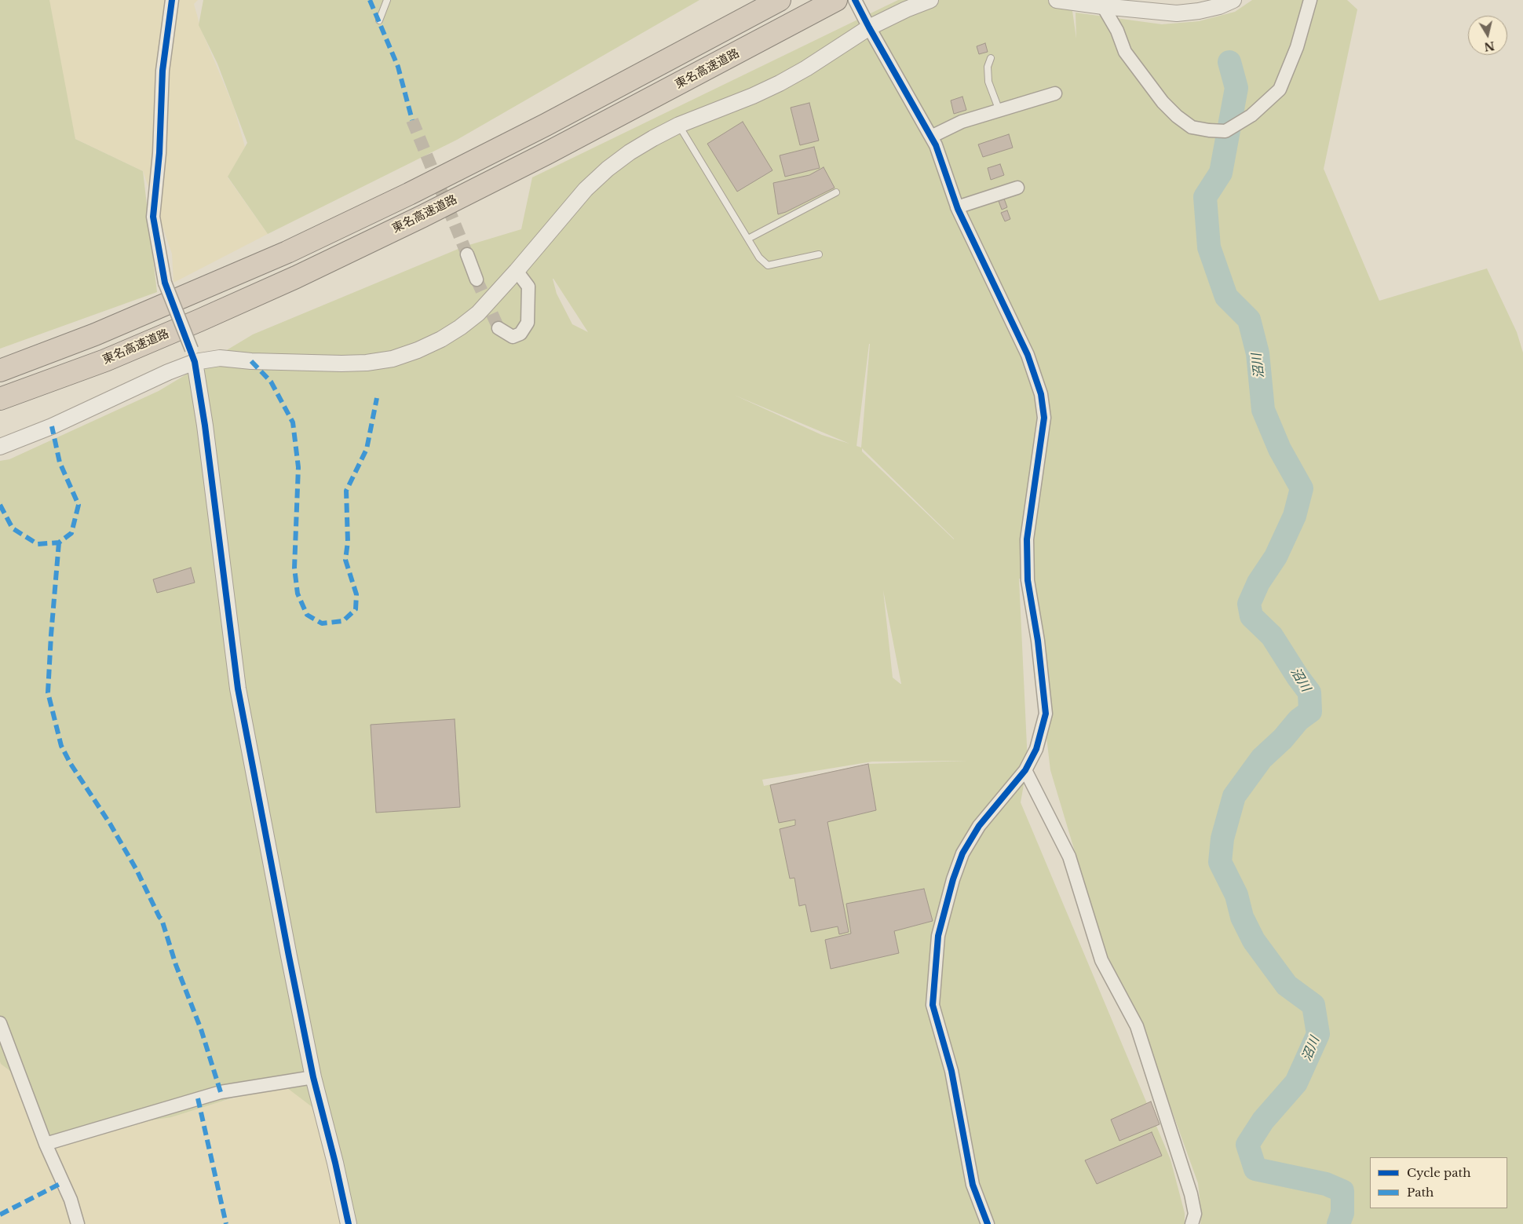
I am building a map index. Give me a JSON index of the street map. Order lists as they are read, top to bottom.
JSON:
{
  "streets": {
    "highway": ["東名高速道路"]
  },
  "water": ["沼川"],
  "legend": ["Cycle path", "Path"],
  "north": "bottom"
}
